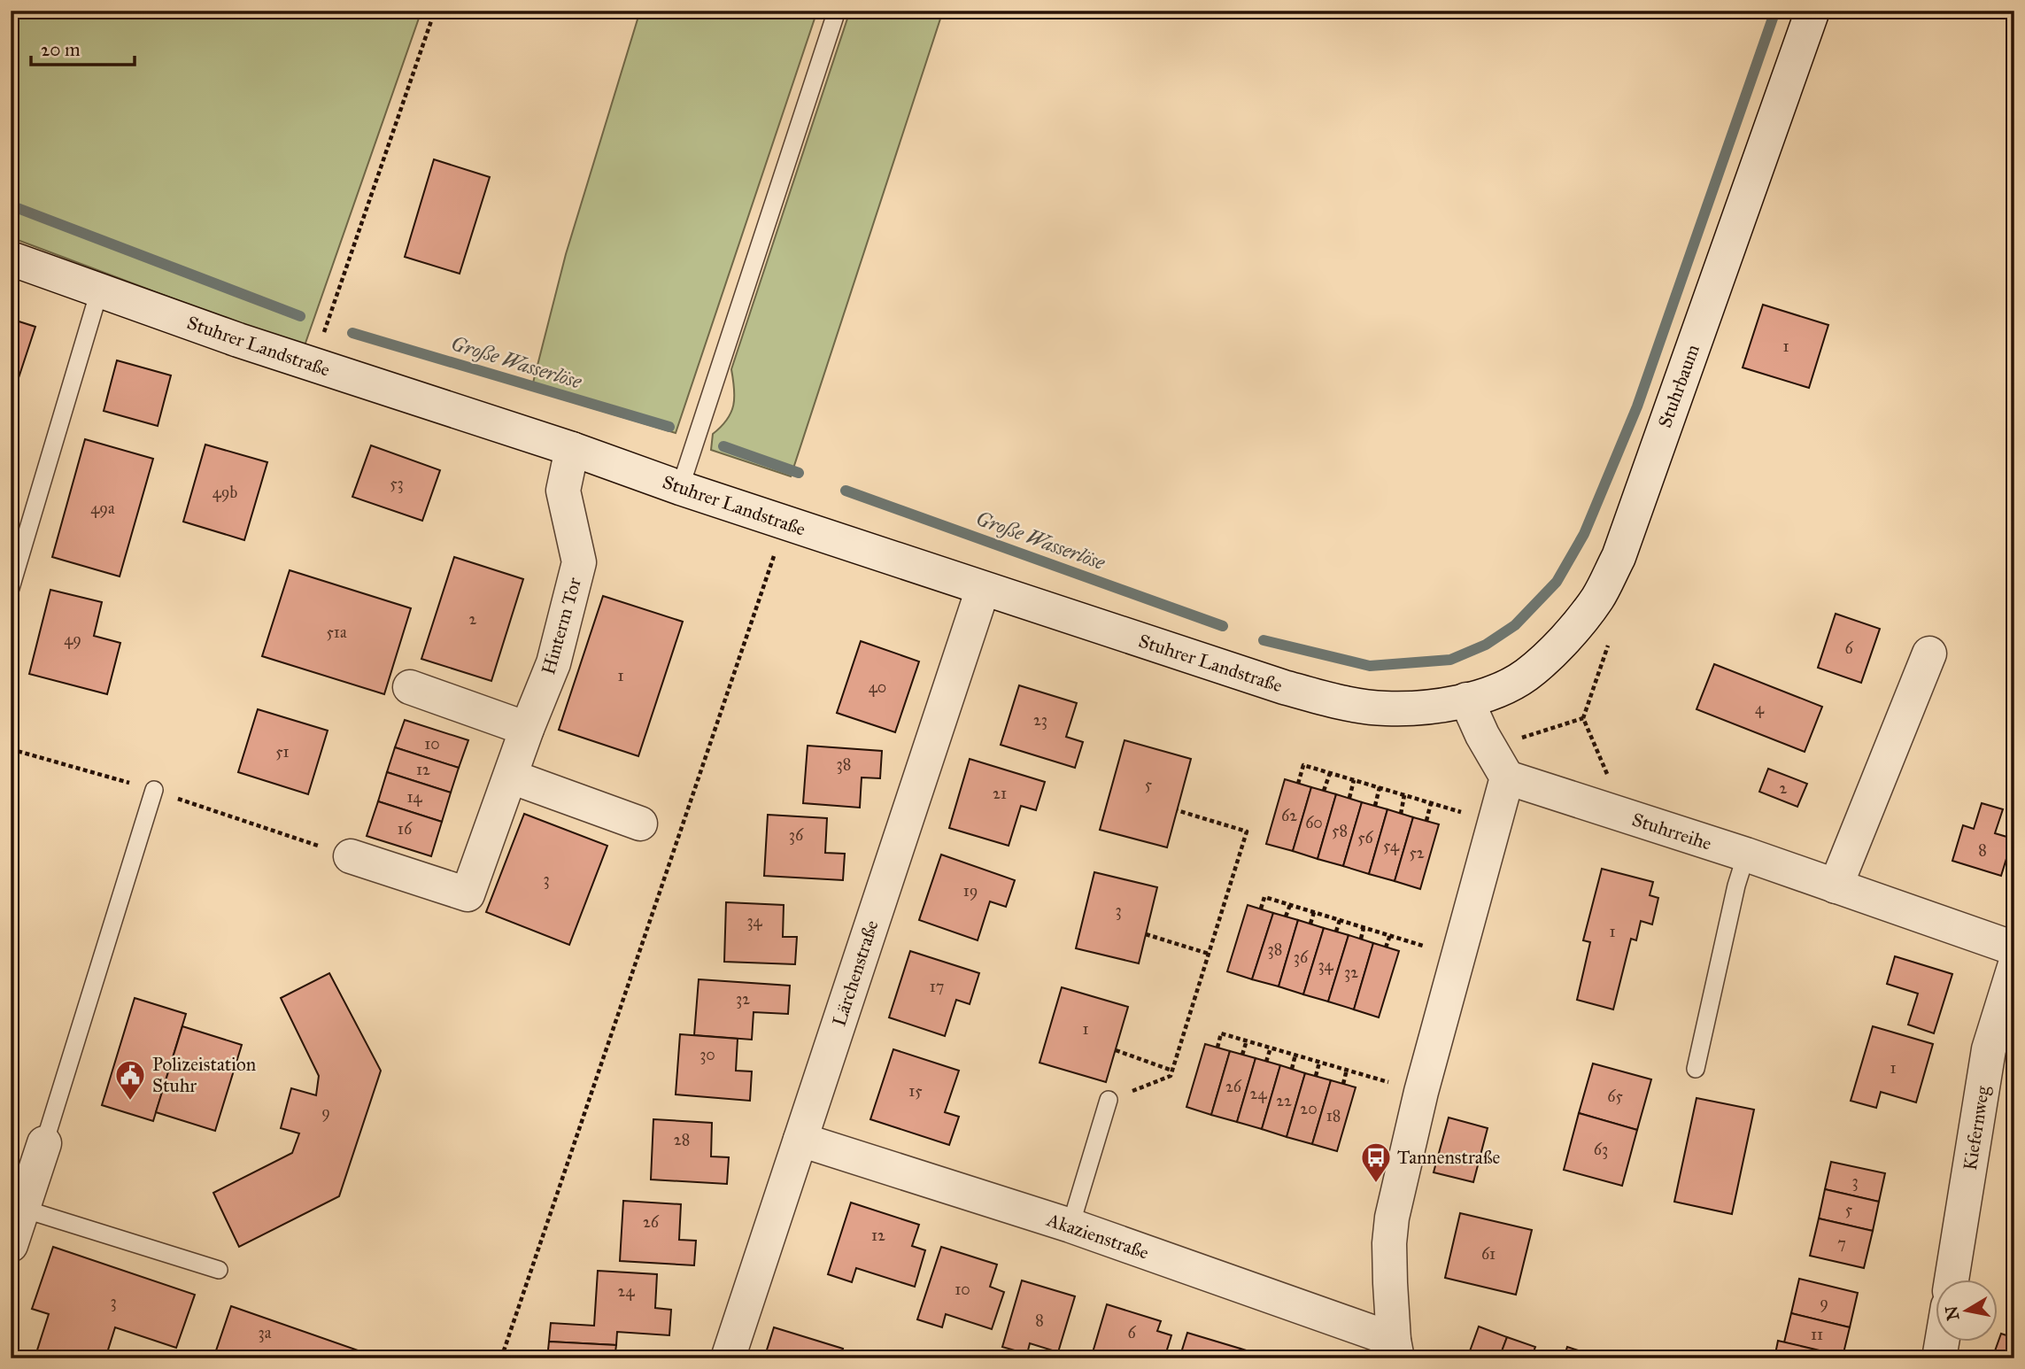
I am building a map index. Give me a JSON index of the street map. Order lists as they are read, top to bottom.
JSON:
{
  "streets": {
    "street": [
      "Stuhrer Landstraße",
      "Stuhrbaum",
      "Hinterm Tor",
      "Stuhrreihe",
      "Lärchenstraße",
      "Kiefernweg",
      "Akazienstraße"
    ]
  },
  "crossings": [
    ["Stuhrer Landstraße", "Stuhrbaum"],
    ["Stuhrer Landstraße", "Hinterm Tor"],
    ["Stuhrer Landstraße", "Lärchenstraße"],
    ["Lärchenstraße", "Akazienstraße"]
  ],
  "water": ["Große Wasserlöse"],
  "places": {
    "public building": ["Polizeistation Stuhr"],
    "bus stop": ["Tannenstraße"]
  },
  "house_numbers": [
    "1",
    "53",
    "49b",
    "49a",
    "2",
    "51a",
    "49",
    "6",
    "1",
    "40",
    "4",
    "23",
    "10",
    "51",
    "38",
    "12",
    "5",
    "2",
    "21",
    "14",
    "62",
    "60",
    "16",
    "58",
    "36",
    "56",
    "54",
    "8",
    "52",
    "3",
    "19",
    "3",
    "34",
    "1",
    "38",
    "36",
    "34",
    "32",
    "17",
    "32",
    "1",
    "30",
    "1",
    "26",
    "15",
    "24",
    "65",
    "22",
    "20",
    "9",
    "18",
    "28",
    "63",
    "3",
    "5",
    "26",
    "12",
    "7",
    "61",
    "10",
    "24",
    "3",
    "9",
    "8",
    "3a",
    "6",
    "11"
  ],
  "scale_bar": "20 m",
  "north": "left"
}
